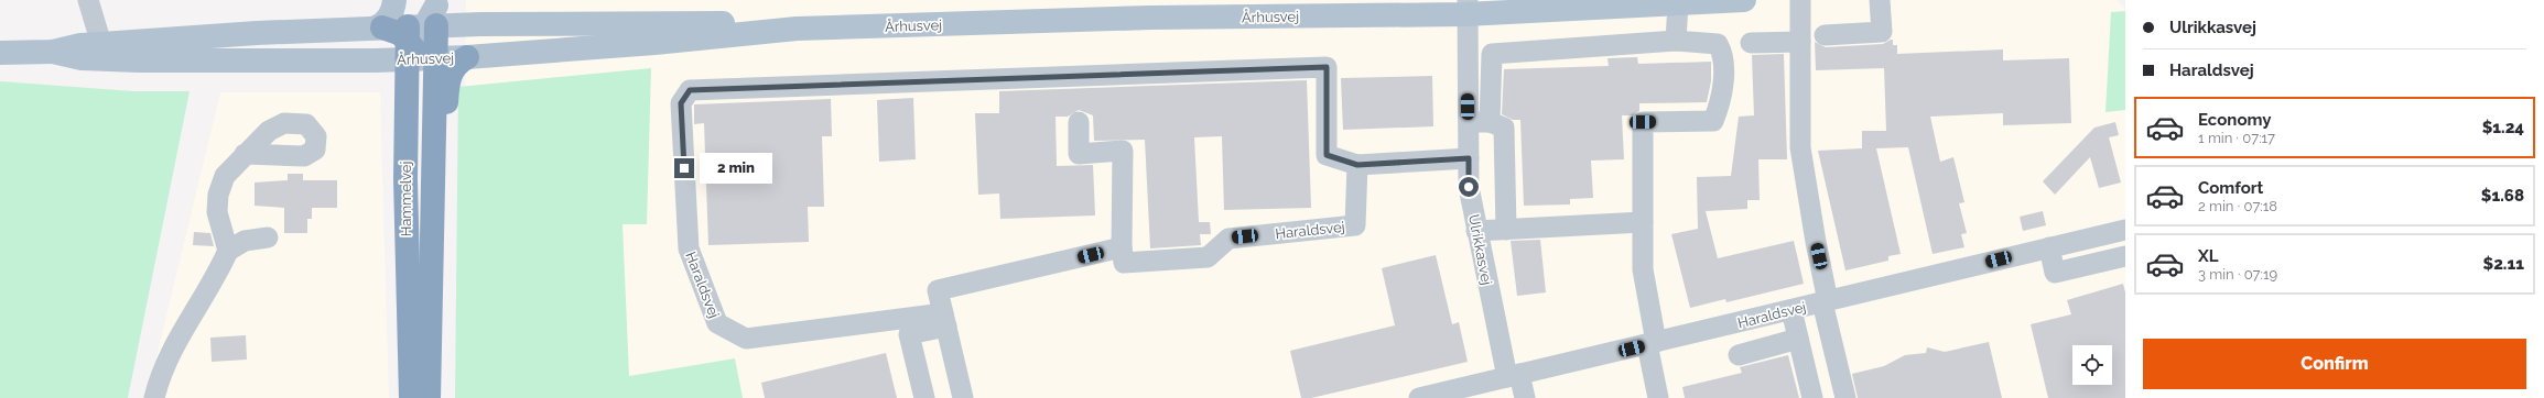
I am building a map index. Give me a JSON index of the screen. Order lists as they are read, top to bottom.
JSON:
{
  "streets": {
    "highway": ["Hammelvej"],
    "main road": ["Århusvej"],
    "street": ["Haraldsvej", "Ulrikkasvej"]
  },
  "crossings": [
    ["Århusvej", "Hammelvej"],
    ["Århusvej", "Ulrikkasvej"],
    ["Haraldsvej", "Ulrikkasvej"]
  ],
  "page": {
    "banner": ["Ulrikkasvej", "Haraldsvej"],
    "list": [
      {
        "name": "Economy",
        "note": "1 min · 07:17",
        "value": "$1.24"
      },
      {
        "name": "Comfort",
        "note": "2 min · 07:18",
        "value": "$1.68"
      },
      {
        "name": "XL",
        "note": "3 min · 07:19",
        "value": "$2.11"
      }
    ],
    "bubble": "2 min",
    "buttons": "Confirm"
  }
}
